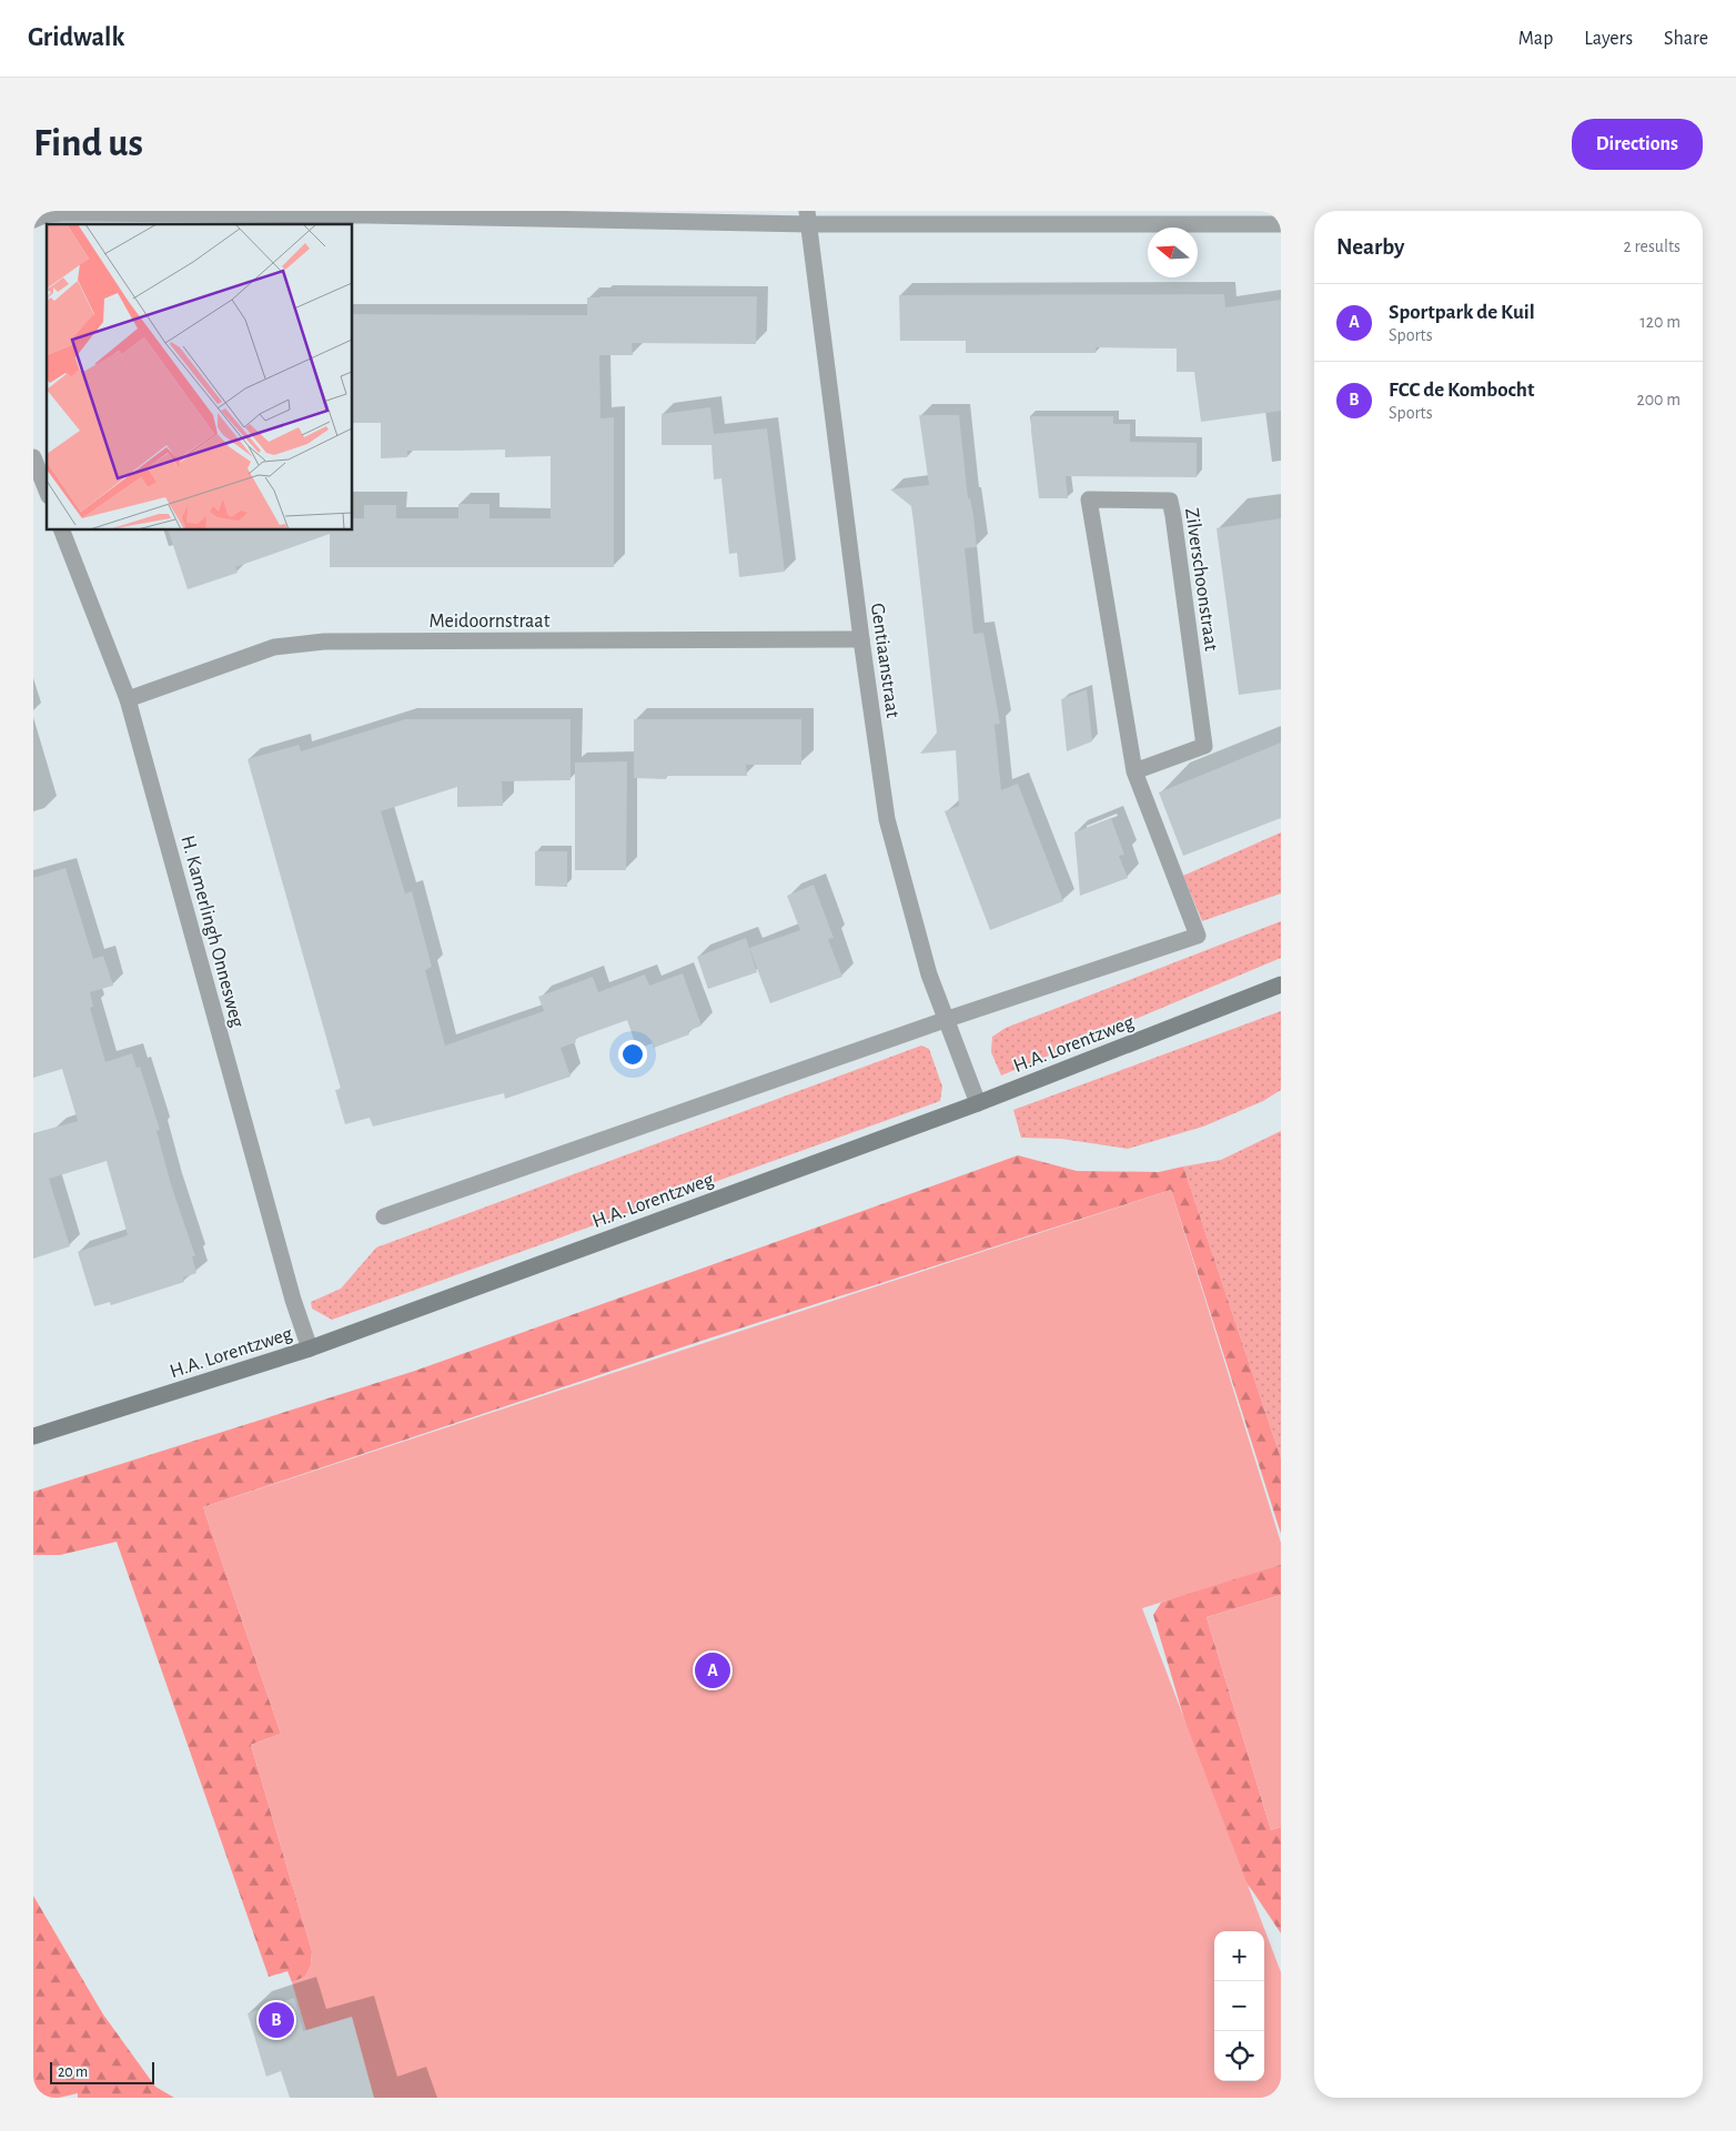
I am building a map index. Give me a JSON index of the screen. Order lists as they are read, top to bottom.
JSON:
{
  "streets": {
    "street": [
      "Zilverschoonstraat",
      "Meidoornstraat",
      "Gentiaanstraat",
      "H. Kamerlingh Onnesweg",
      "H.A. Lorentzweg"
    ]
  },
  "crossings": [
    ["Zilverschoonstraat", "Gentiaanstraat"],
    ["Meidoornstraat", "Gentiaanstraat"],
    ["Meidoornstraat", "H. Kamerlingh Onnesweg"],
    ["Gentiaanstraat", "H.A. Lorentzweg"],
    ["H. Kamerlingh Onnesweg", "H.A. Lorentzweg"]
  ],
  "scale_bar": "20 m",
  "north": "left",
  "page": {
    "header": "Gridwalk",
    "nav": ["Map", "Layers", "Share"],
    "buttons": "Directions",
    "title": "Find us",
    "heading": ["Nearby", "2 results"],
    "list": [
      {
        "mark": "A",
        "name": "Sportpark de Kuil",
        "note": "Sports",
        "value": "120 m"
      },
      {
        "mark": "B",
        "name": "FCC de Kombocht",
        "note": "Sports",
        "value": "200 m"
      }
    ],
    "pins": ["A", "B"],
    "map_buttons": ["+", "−"],
    "scale": "20 m"
  }
}
